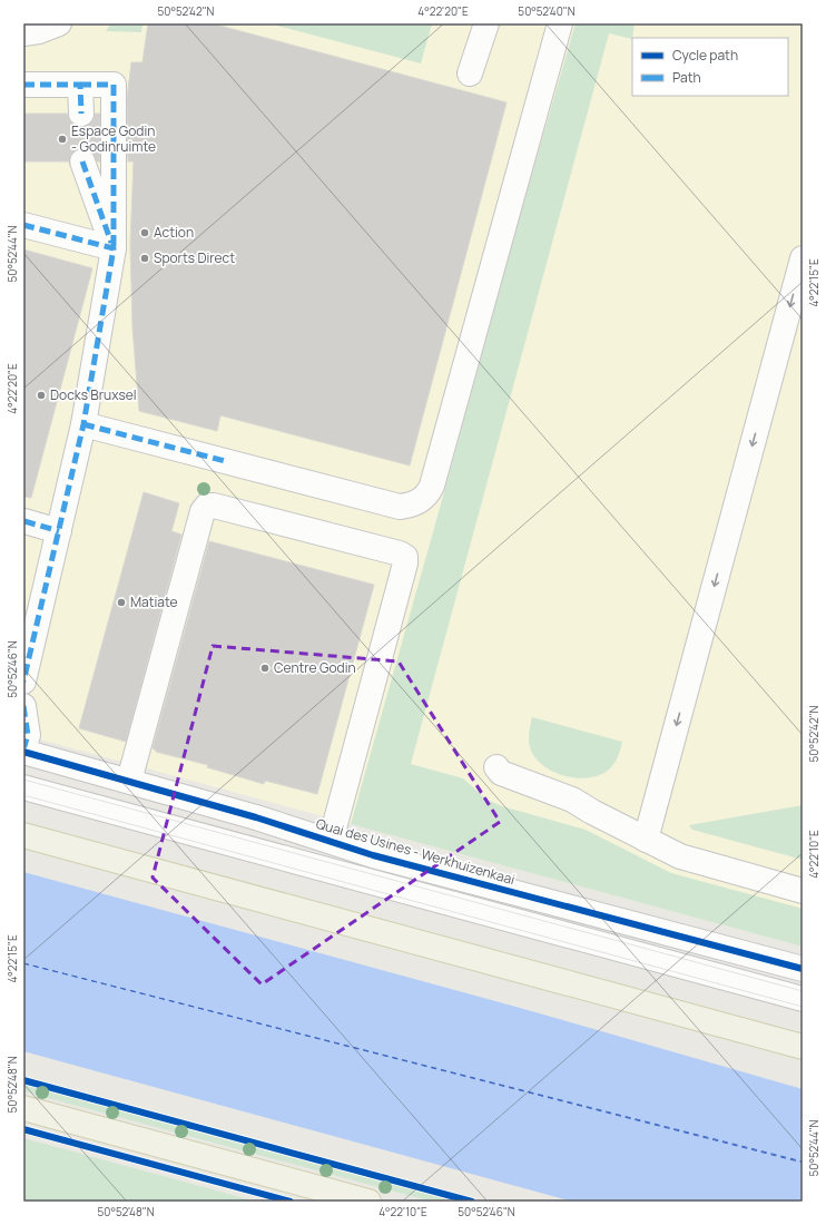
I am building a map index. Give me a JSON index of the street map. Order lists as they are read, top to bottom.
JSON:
{
  "streets": {
    "street": ["Quai des Usines - Werkhuizenkaai"]
  },
  "places": [
    "Espace Godin - Godinruimte",
    "Action",
    "Sports Direct",
    "Docks Bruxsel",
    "Matiate",
    "Centre Godin"
  ],
  "legend": ["Cycle path", "Path"],
  "coordinates": [
    "50°52'42\"N",
    "4°22'20\"E",
    "50°52'40\"N",
    "50°52'44\"N",
    "4°22'15\"E",
    "50°52'46\"N",
    "4°22'10\"E",
    "50°52'48\"N"
  ]
}
